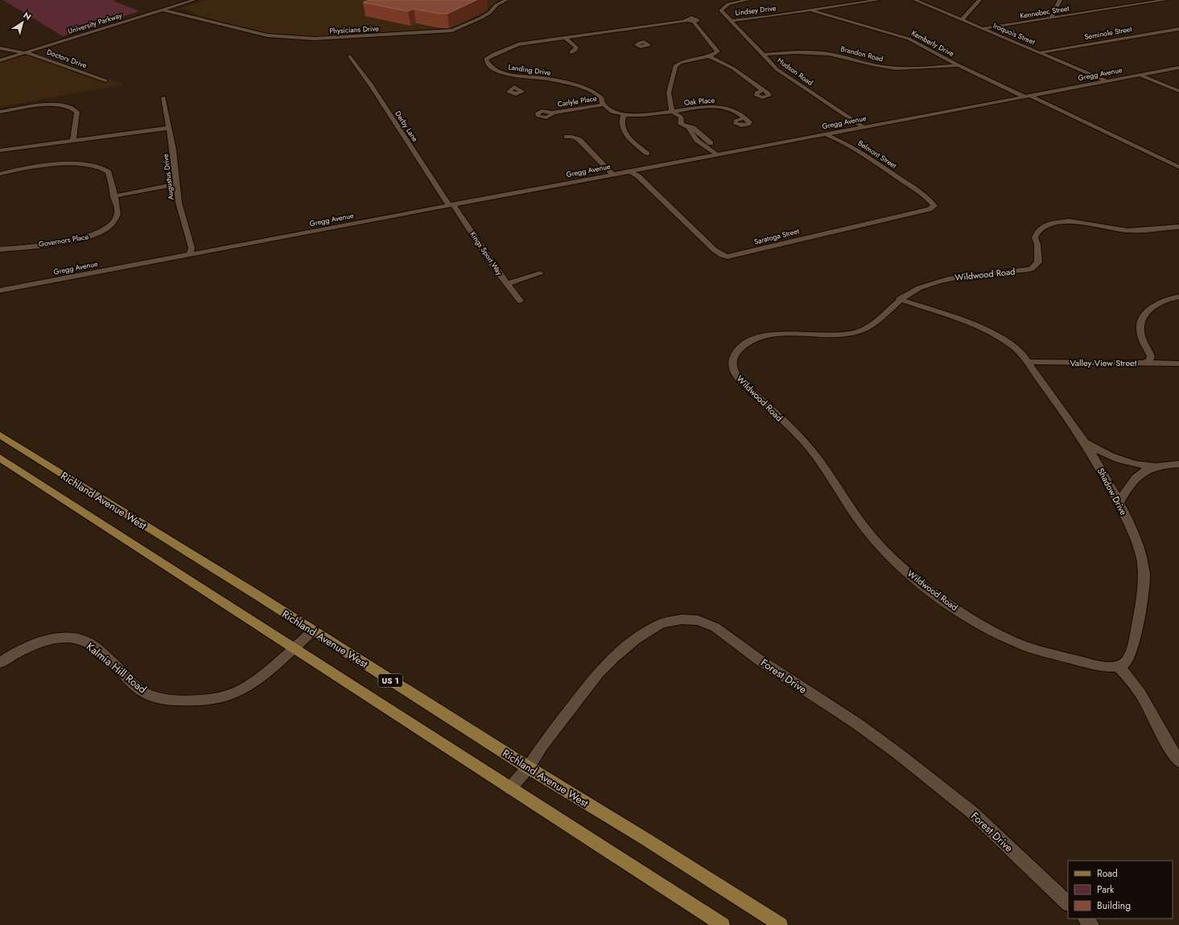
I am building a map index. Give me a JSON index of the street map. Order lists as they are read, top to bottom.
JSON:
{
  "streets": {
    "main road": ["Richland Avenue West", "US 1"],
    "street": [
      "Lindsey Drive",
      "Kennebec Street",
      "University Parkway",
      "Physicians Drive",
      "Seminole Street",
      "Iroquois Street",
      "Kemberly Drive",
      "Brandon Road",
      "Doctors Drive",
      "Landing Drive",
      "Hudson Road",
      "Gregg Avenue",
      "Carlyle Place",
      "Oak Place",
      "Derby Lane",
      "Belmont Street",
      "Augustus Drive",
      "Saratoga Street",
      "Governors Place",
      "Kings Sport Way",
      "Wildwood Road",
      "Valley View Street",
      "Shadow Drive",
      "Kalmia Hill Road",
      "Forest Drive"
    ]
  },
  "crossings": [
    ["Lindsey Drive", "Kemberly Drive"],
    ["Lindsey Drive", "Hudson Road"],
    ["Kennebec Street", "Iroquois Street"],
    ["University Parkway", "Physicians Drive"],
    ["University Parkway", "Doctors Drive"],
    ["Seminole Street", "Iroquois Street"],
    ["Iroquois Street", "Gregg Avenue"],
    ["Kemberly Drive", "Brandon Road"],
    ["Kemberly Drive", "Gregg Avenue"],
    ["Brandon Road", "Hudson Road"],
    ["Landing Drive", "Carlyle Place"],
    ["Landing Drive", "Oak Place"],
    ["Hudson Road", "Gregg Avenue"],
    ["Gregg Avenue", "Derby Lane"],
    ["Gregg Avenue", "Belmont Street"],
    ["Gregg Avenue", "Augustus Drive"],
    ["Gregg Avenue", "Saratoga Street"],
    ["Gregg Avenue", "Kings Sport Way"],
    ["Derby Lane", "Kings Sport Way"],
    ["Belmont Street", "Saratoga Street"],
    ["Wildwood Road", "Shadow Drive"],
    ["Valley View Street", "Shadow Drive"],
    ["Richland Avenue West", "Kalmia Hill Road"],
    ["Richland Avenue West", "Forest Drive"]
  ],
  "legend": ["Road", "Park", "Building"],
  "north": "top right"
}
